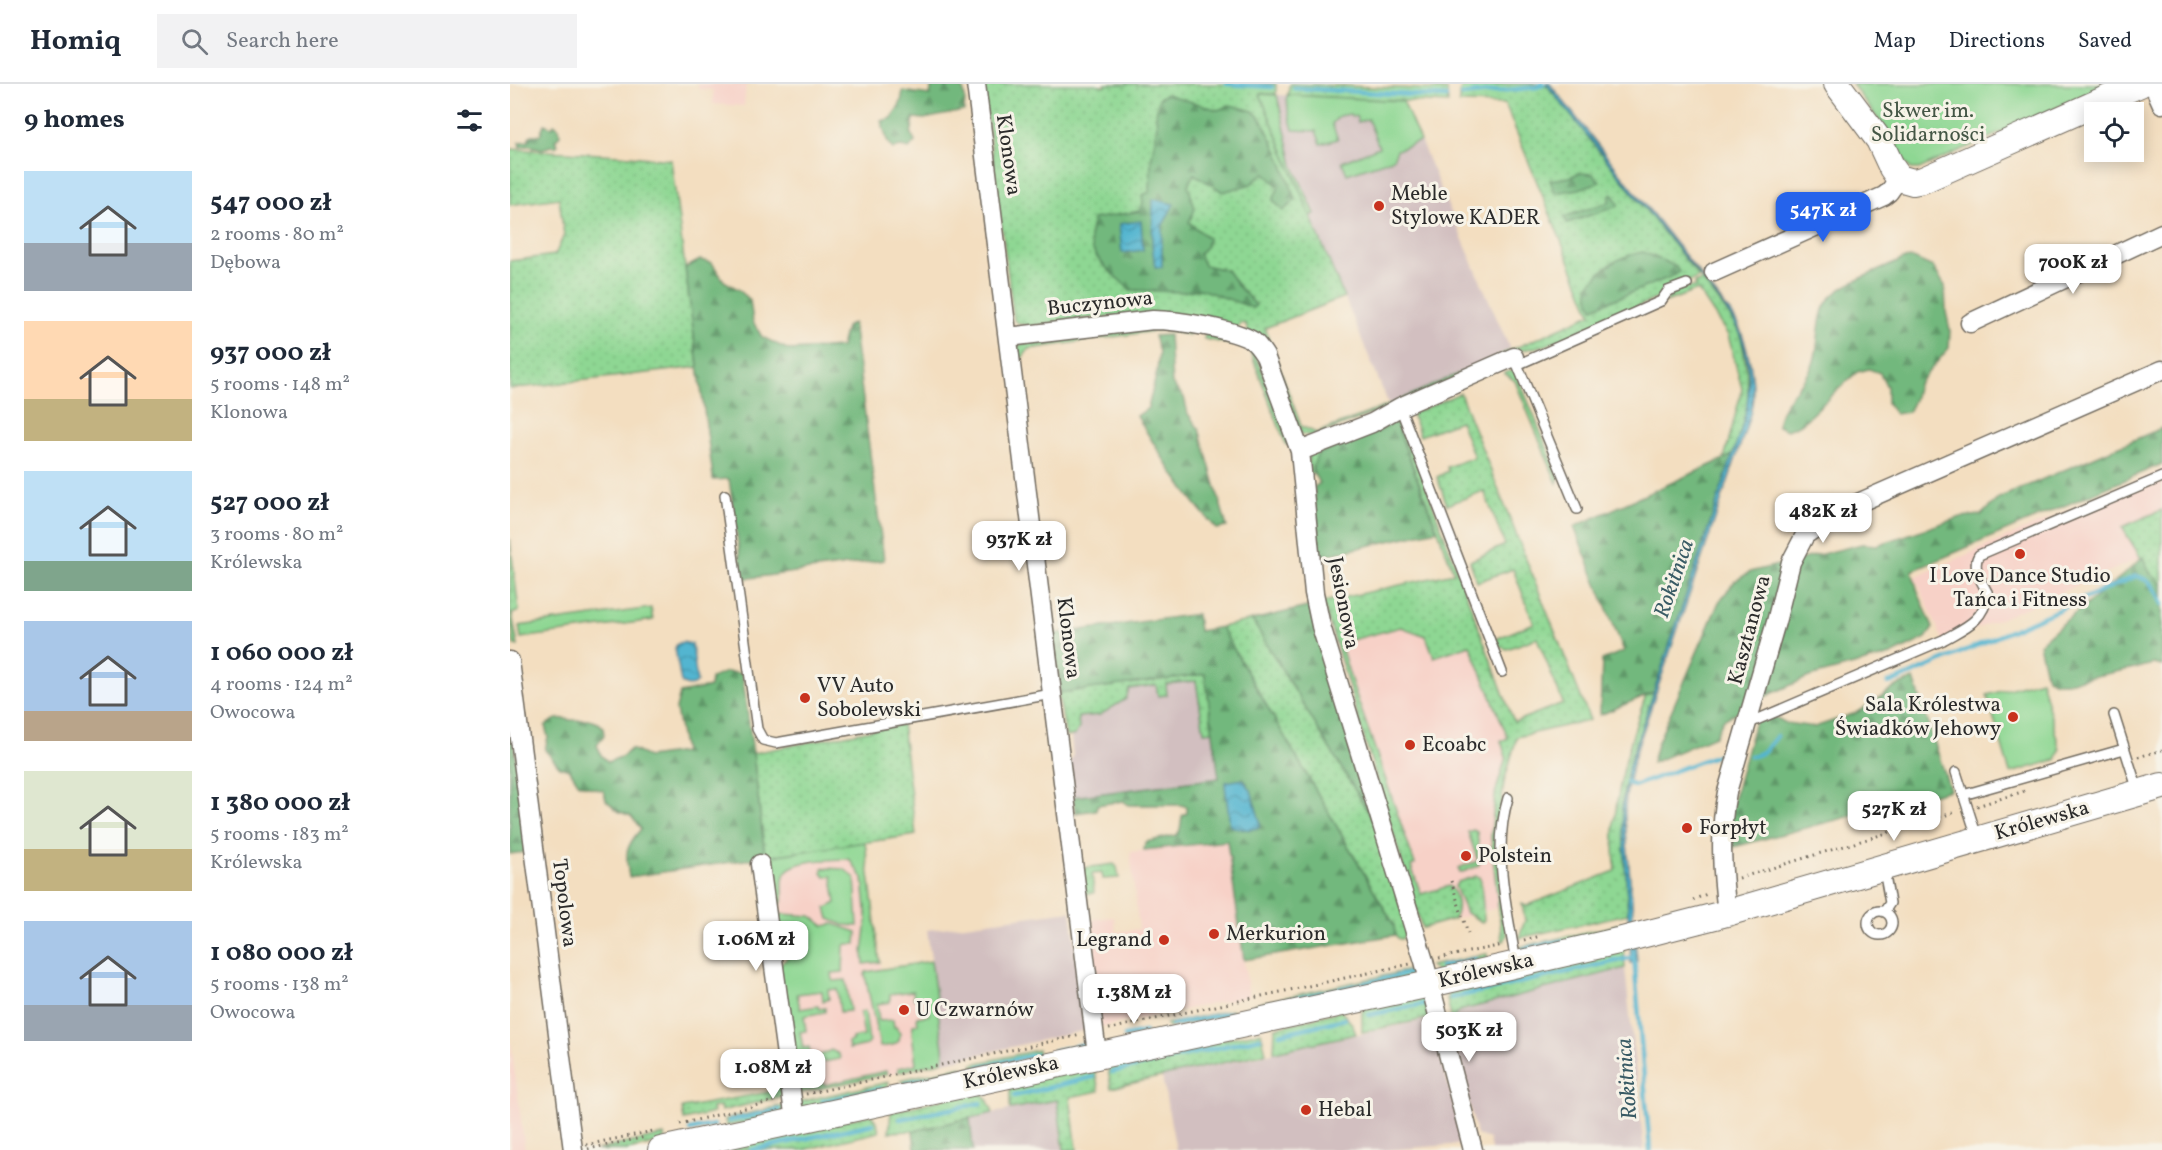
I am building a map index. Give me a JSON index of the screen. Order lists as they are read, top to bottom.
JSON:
{
  "streets": {
    "main road": ["Królewska"],
    "street": [
      "Klonowa",
      "Buczynowa",
      "Jesionowa",
      "Kasztanowa",
      "Topolowa"
    ]
  },
  "crossings": [
    ["Klonowa", "Buczynowa"],
    ["Klonowa", "Królewska"],
    ["Buczynowa", "Jesionowa"],
    ["Jesionowa", "Królewska"],
    ["Kasztanowa", "Królewska"]
  ],
  "water": ["Rokitnica"],
  "parks": ["Skwer im. Solidarności"],
  "places": [
    "Meble Stylowe KADER",
    "I Love Dance Studio Tańca i Fitness",
    "VV Auto Sobolewski",
    "Sala Królestwa Świadków Jehowy",
    "Ecoabc",
    "Forpłyt",
    "Polstein",
    "Merkurion",
    "Legrand",
    "U Czwarnów",
    "Hebal"
  ],
  "page": {
    "header": "Homiq",
    "search": "Search here",
    "nav": ["Map", "Directions", "Saved"],
    "heading": "9 homes",
    "list": [
      {
        "name": "547 000 zł",
        "note": "2 rooms · 80 m² · Dębowa"
      },
      {
        "name": "937 000 zł",
        "note": "5 rooms · 148 m² · Klonowa"
      },
      {
        "name": "527 000 zł",
        "note": "3 rooms · 80 m² · Królewska"
      },
      {
        "name": "1 060 000 zł",
        "note": "4 rooms · 124 m² · Owocowa"
      },
      {
        "name": "1 380 000 zł",
        "note": "5 rooms · 183 m² · Królewska"
      },
      {
        "name": "1 080 000 zł",
        "note": "5 rooms · 138 m² · Owocowa"
      }
    ],
    "price": [
      "547K zł",
      "700K zł",
      "482K zł",
      "937K zł",
      "527K zł",
      "1.06M zł",
      "1.38M zł",
      "503K zł",
      "1.08M zł"
    ]
  }
}
